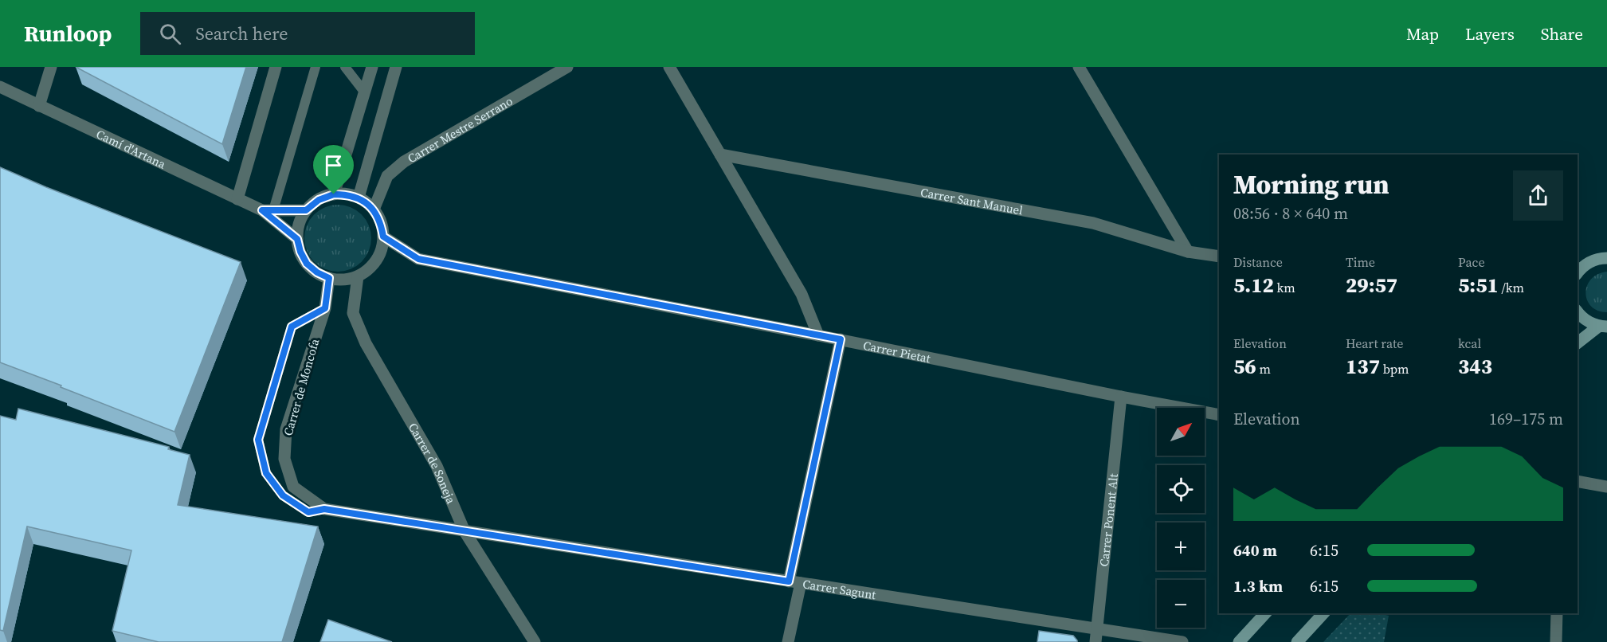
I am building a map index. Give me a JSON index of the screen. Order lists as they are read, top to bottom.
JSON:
{
  "streets": {
    "street": [
      "Carrer Mestre Serrano",
      "Camí d'Artana",
      "Carrer Sant Manuel",
      "Carrer Pietat",
      "Carrer de Moncofa",
      "Carrer de Soneja",
      "Carrer Ponent Alt",
      "Carrer Sagunt"
    ]
  },
  "crossings": [
    ["Carrer Mestre Serrano", "Camí d'Artana"],
    ["Carrer Mestre Serrano", "Carrer Pietat"],
    ["Carrer Mestre Serrano", "Carrer de Moncofa"],
    ["Carrer Mestre Serrano", "Carrer de Soneja"],
    ["Camí d'Artana", "Carrer Pietat"],
    ["Camí d'Artana", "Carrer de Moncofa"],
    ["Camí d'Artana", "Carrer de Soneja"],
    ["Carrer Pietat", "Carrer de Moncofa"],
    ["Carrer Pietat", "Carrer de Soneja"],
    ["Carrer Pietat", "Carrer Ponent Alt"],
    ["Carrer de Moncofa", "Carrer de Soneja"],
    ["Carrer de Moncofa", "Carrer Sagunt"],
    ["Carrer de Soneja", "Carrer Sagunt"],
    ["Carrer Ponent Alt", "Carrer Sagunt"]
  ],
  "north": "top right",
  "page": {
    "header": "Runloop",
    "search": "Search here",
    "nav": ["Map", "Layers", "Share"],
    "heading": ["Morning run", "08:56 · 8 × 640 m"],
    "stats": [
      ["Distance", "5.12 km"],
      ["Time", "29:57"],
      ["Pace", "5:51 /km"],
      ["Elevation", "56 m"],
      ["Heart rate", "137 bpm"],
      ["kcal", "343"]
    ],
    "chart": ["Elevation", "169–175 m"],
    "map_buttons": ["+", "−"],
    "list": [
      {
        "name": "640 m",
        "note": "6:15"
      },
      {
        "name": "1.3 km",
        "note": "6:15"
      }
    ]
  }
}
